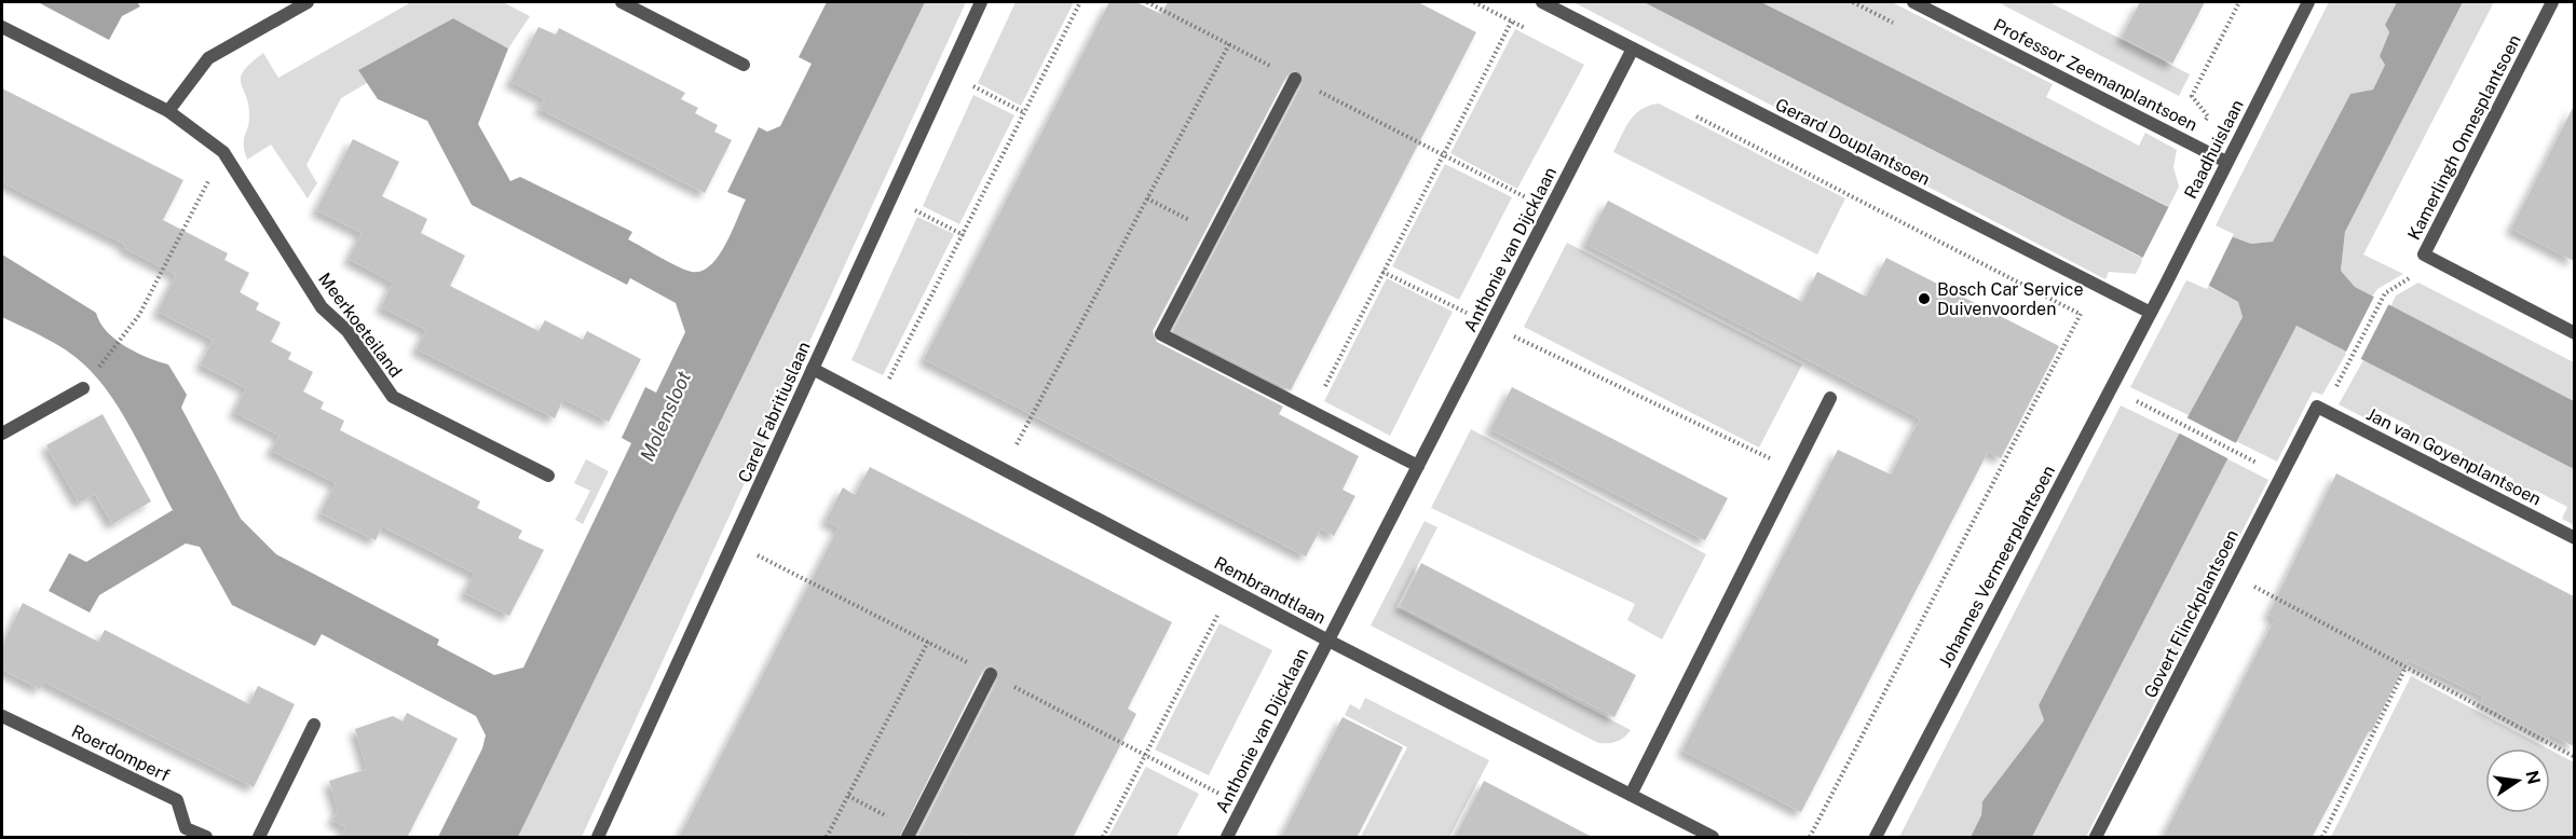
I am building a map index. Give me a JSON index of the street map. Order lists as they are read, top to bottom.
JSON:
{
  "streets": {
    "street": [
      "Professor Zeemanplantsoen",
      "Kamerlingh Onnesplantsoen",
      "Gerard Douplantsoen",
      "Raadhuislaan",
      "Anthonie van Dijcklaan",
      "Meerkoeteiland",
      "Carel Fabritiuslaan",
      "Jan van Goyenplantsoen",
      "Johannes Vermeerplantsoen",
      "Rembrandtlaan",
      "Govert Flinckplantsoen",
      "Roerdomperf"
    ]
  },
  "crossings": [
    ["Professor Zeemanplantsoen", "Raadhuislaan"],
    ["Gerard Douplantsoen", "Raadhuislaan"],
    ["Gerard Douplantsoen", "Anthonie van Dijcklaan"],
    ["Gerard Douplantsoen", "Johannes Vermeerplantsoen"],
    ["Raadhuislaan", "Johannes Vermeerplantsoen"],
    ["Anthonie van Dijcklaan", "Rembrandtlaan"],
    ["Carel Fabritiuslaan", "Rembrandtlaan"],
    ["Jan van Goyenplantsoen", "Govert Flinckplantsoen"]
  ],
  "water": ["Molensloot"],
  "places": ["Bosch Car Service Duivenvoorden"],
  "north": "right"
}
